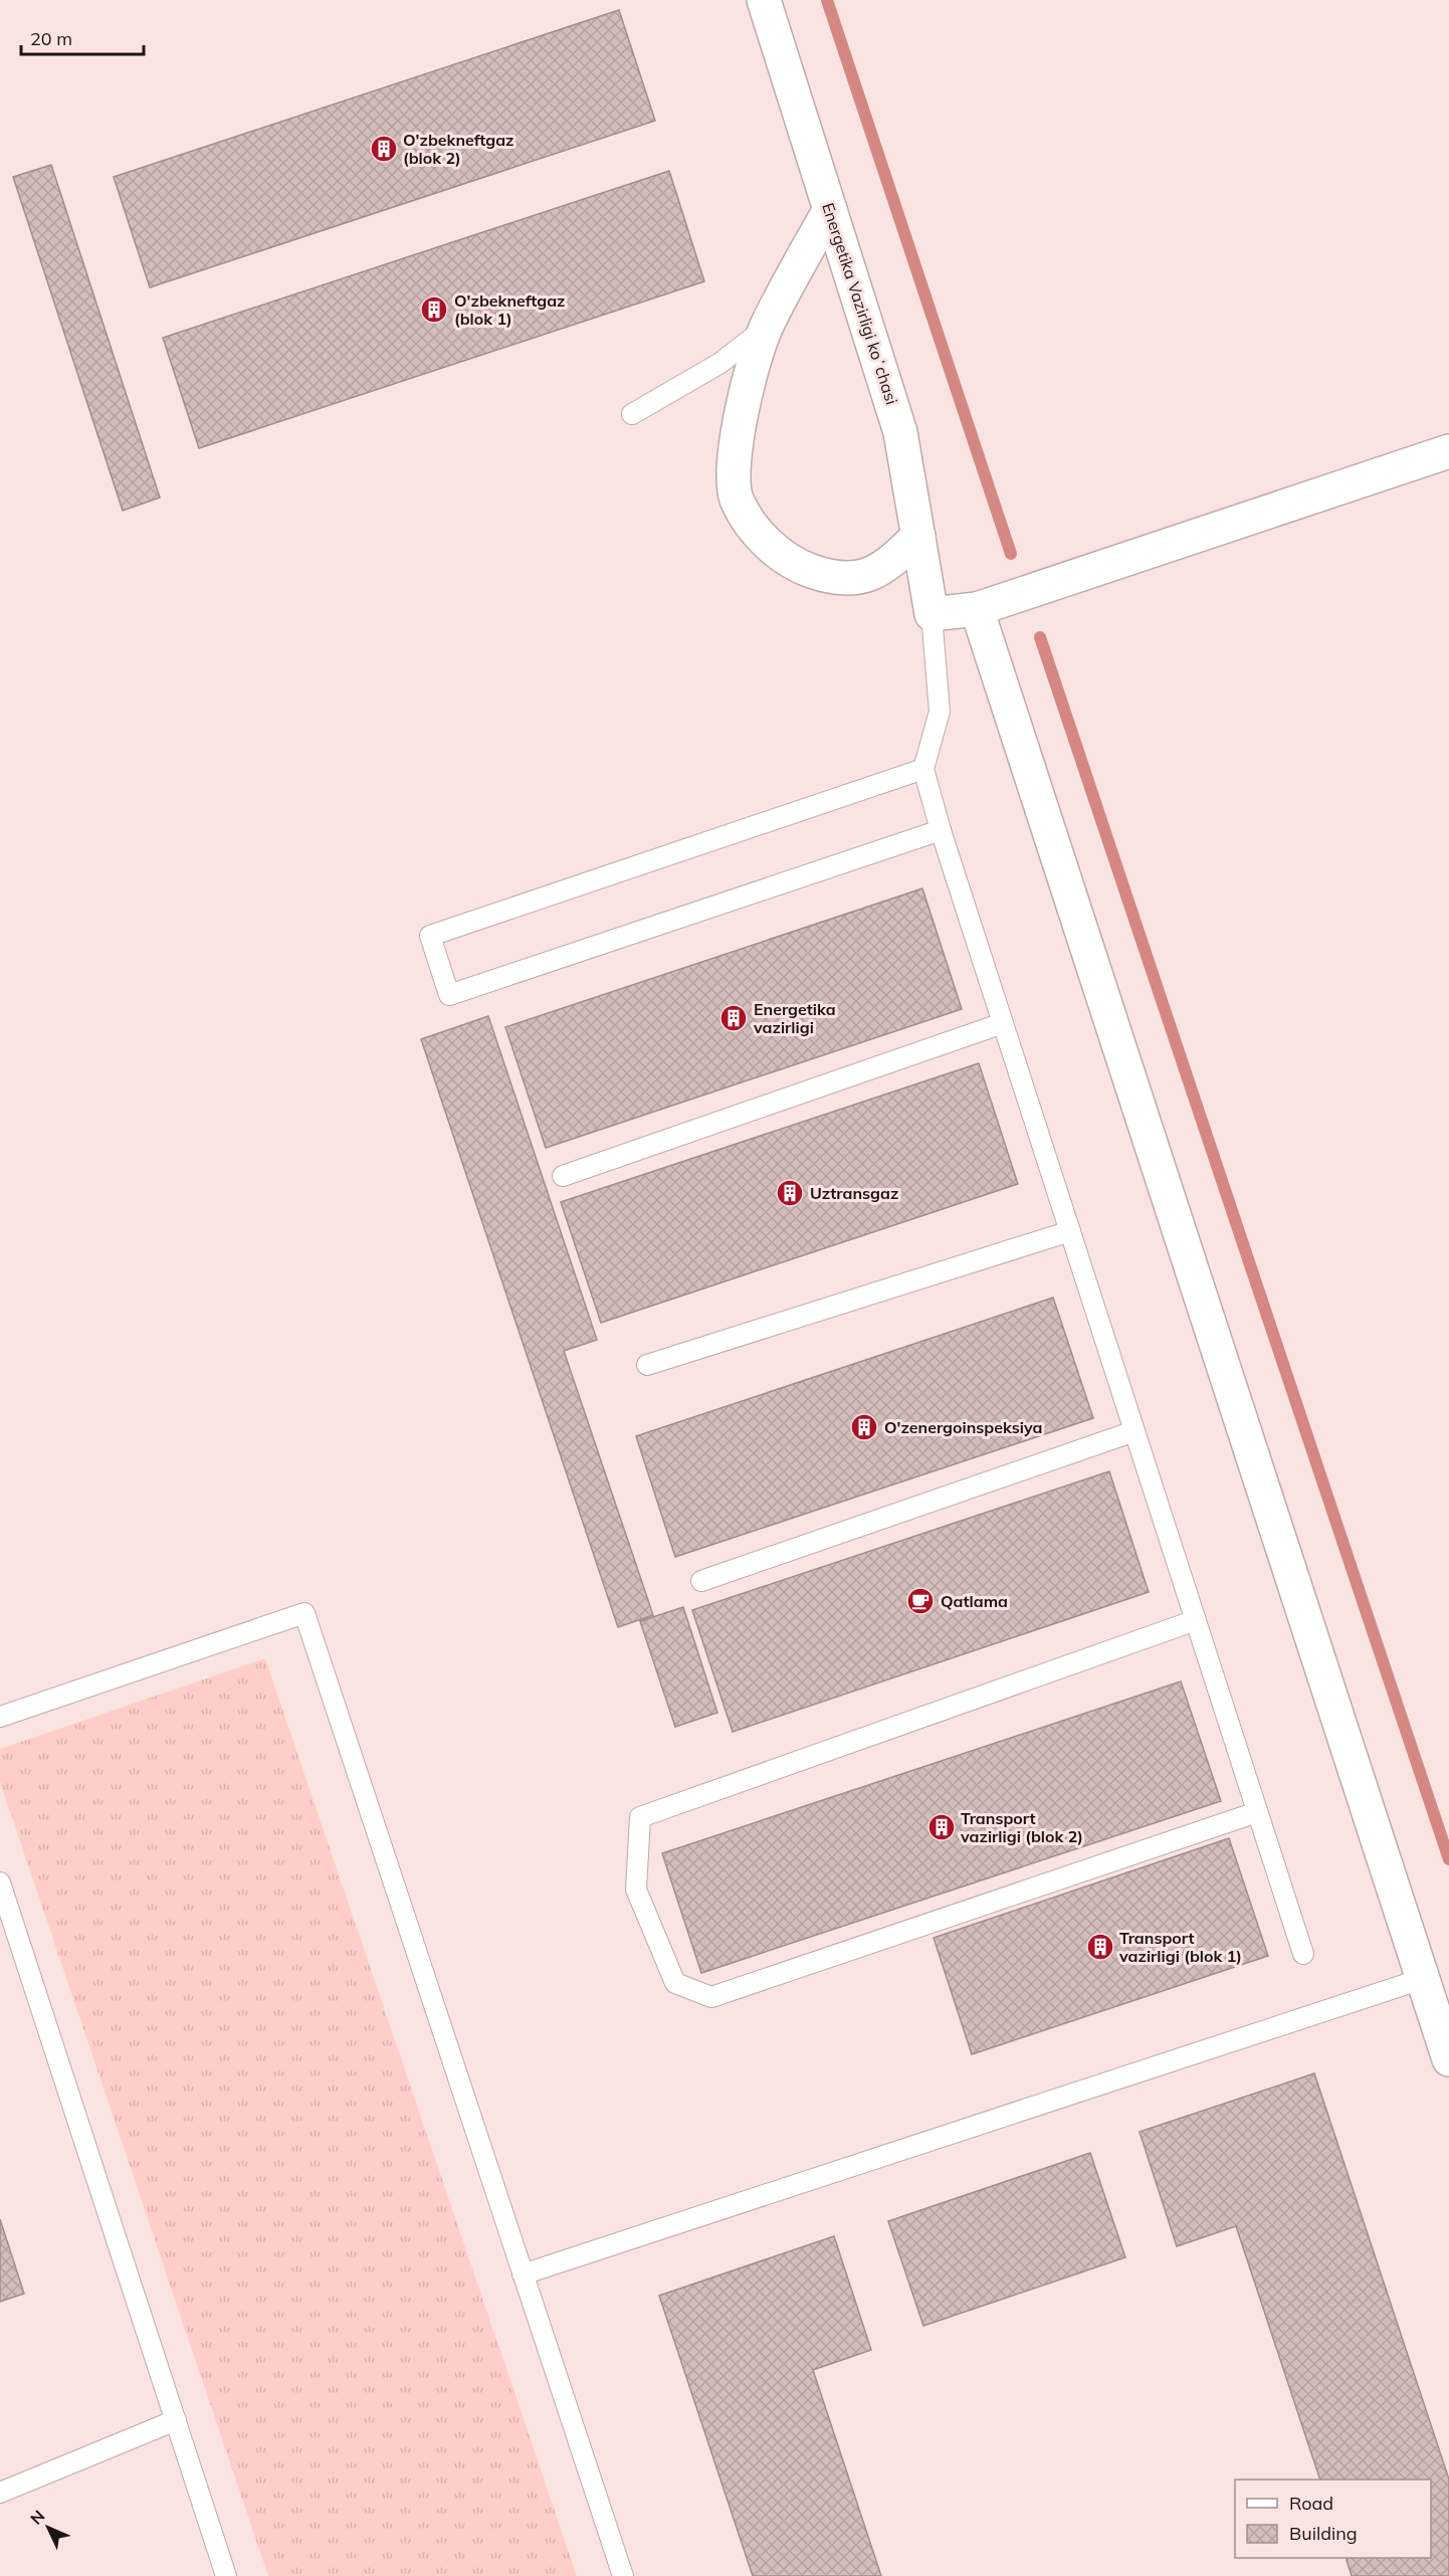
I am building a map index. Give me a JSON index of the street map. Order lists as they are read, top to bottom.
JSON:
{
  "streets": {
    "street": ["Energetika Vazirligi koʻchasi"]
  },
  "places": {
    "building": [
      "O'zbekneftgaz (blok 2)",
      "O'zbekneftgaz (blok 1)",
      "Energetika vazirligi",
      "Uztransgaz",
      "O'zenergoinspeksiya",
      "Transport vazirligi (blok 2)",
      "Transport vazirligi (blok 1)"
    ],
    "cafe": ["Qatlama"]
  },
  "legend": ["Road", "Building"],
  "scale_bar": "20 m",
  "north": "top left"
}
